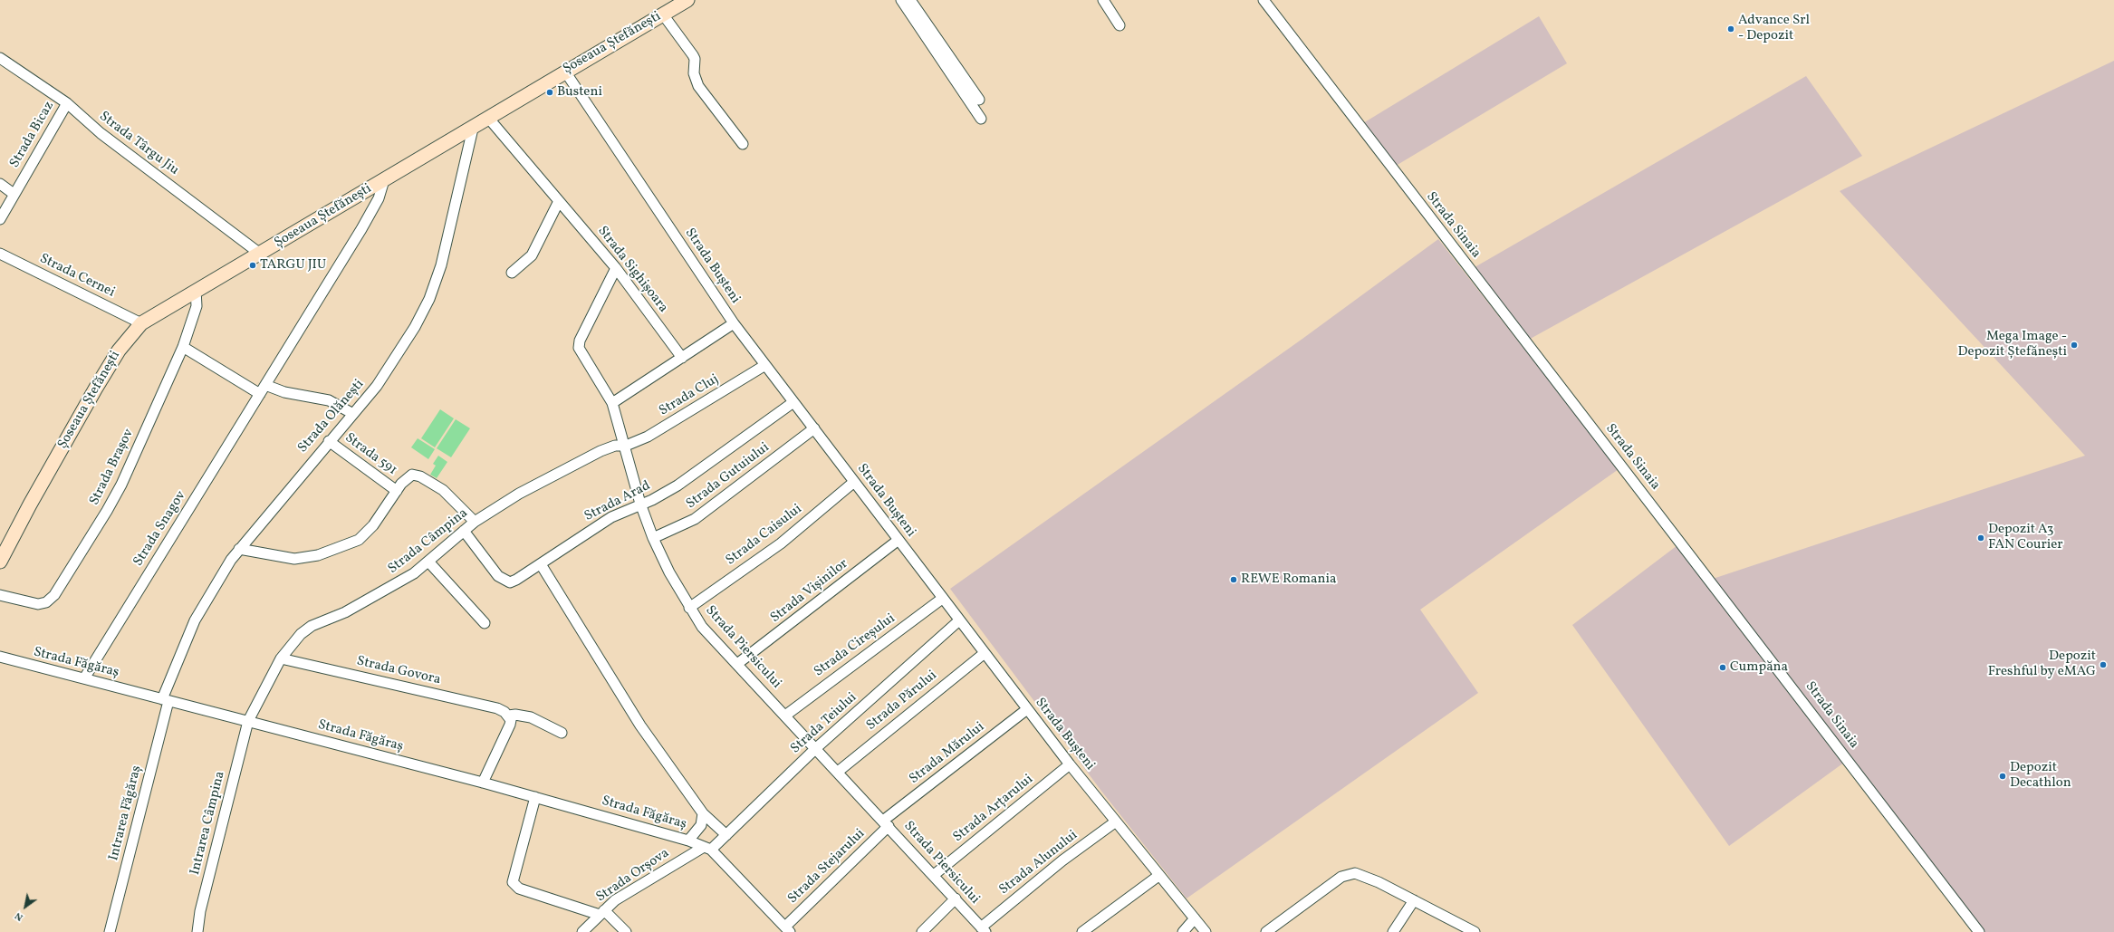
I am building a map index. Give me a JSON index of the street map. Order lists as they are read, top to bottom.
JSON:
{
  "streets": {
    "main road": ["Șoseaua Ștefănești"],
    "street": [
      "Strada Bicaz",
      "Strada Târgu Jiu",
      "Strada Sinaia",
      "Strada Bușteni",
      "Strada Sighișoara",
      "Strada Cernei",
      "Strada Cluj",
      "Strada Olănești",
      "Strada 591",
      "Strada Brașov",
      "Strada Gutuiului",
      "Strada Arad",
      "Strada Snagov",
      "Strada Caisului",
      "Strada Câmpina",
      "Strada Vișinilor",
      "Strada Cireșului",
      "Strada Piersicului",
      "Strada Făgăraș",
      "Strada Govora",
      "Strada Părului",
      "Strada Teiului",
      "Strada Mărului",
      "Strada Arțarului",
      "Intrarea Făgăraș",
      "Intrarea Câmpina",
      "Strada Alunului",
      "Strada Stejarului",
      "Strada Orșova"
    ]
  },
  "crossings": [
    ["Șoseaua Ștefănești", "Strada Târgu Jiu"],
    ["Șoseaua Ștefănești", "Strada Bușteni"],
    ["Șoseaua Ștefănești", "Strada Sighișoara"],
    ["Șoseaua Ștefănești", "Strada Cernei"],
    ["Șoseaua Ștefănești", "Strada Olănești"],
    ["Șoseaua Ștefănești", "Strada Brașov"],
    ["Șoseaua Ștefănești", "Strada Snagov"],
    ["Strada Bicaz", "Strada Târgu Jiu"],
    ["Strada Bușteni", "Strada Cluj"],
    ["Strada Bușteni", "Strada Gutuiului"],
    ["Strada Bușteni", "Strada Arad"],
    ["Strada Bușteni", "Strada Caisului"],
    ["Strada Bușteni", "Strada Vișinilor"],
    ["Strada Bușteni", "Strada Cireșului"],
    ["Strada Bușteni", "Strada Părului"],
    ["Strada Bușteni", "Strada Teiului"],
    ["Strada Bușteni", "Strada Mărului"],
    ["Strada Bușteni", "Strada Arțarului"],
    ["Strada Bușteni", "Strada Alunului"],
    ["Strada Sighișoara", "Strada Piersicului"],
    ["Strada Cluj", "Strada Câmpina"],
    ["Strada Cluj", "Strada Piersicului"],
    ["Strada Olănești", "Strada 591"],
    ["Strada Olănești", "Strada Făgăraș"],
    ["Strada Olănești", "Intrarea Făgăraș"],
    ["Strada 591", "Strada Câmpina"],
    ["Strada Gutuiului", "Strada Piersicului"],
    ["Strada Arad", "Strada Câmpina"],
    ["Strada Arad", "Strada Piersicului"],
    ["Strada Snagov", "Strada Făgăraș"],
    ["Strada Caisului", "Strada Piersicului"],
    ["Strada Câmpina", "Strada Piersicului"],
    ["Strada Câmpina", "Strada Făgăraș"],
    ["Strada Câmpina", "Strada Govora"],
    ["Strada Câmpina", "Intrarea Câmpina"],
    ["Strada Vișinilor", "Strada Piersicului"],
    ["Strada Cireșului", "Strada Piersicului"],
    ["Strada Piersicului", "Strada Părului"],
    ["Strada Piersicului", "Strada Teiului"],
    ["Strada Piersicului", "Strada Mărului"],
    ["Strada Piersicului", "Strada Arțarului"],
    ["Strada Piersicului", "Strada Alunului"],
    ["Strada Piersicului", "Strada Stejarului"],
    ["Strada Făgăraș", "Strada Teiului"],
    ["Strada Făgăraș", "Intrarea Făgăraș"],
    ["Strada Făgăraș", "Intrarea Câmpina"],
    ["Strada Făgăraș", "Strada Orșova"],
    ["Strada Teiului", "Strada Orșova"],
    ["Strada Mărului", "Strada Stejarului"]
  ],
  "places": [
    "Advance Srl - Depozit",
    "Busteni",
    "TARGU JIU",
    "Mega Image - Depozit Ștefănești",
    "Depozit A3 FAN Courier",
    "REWE Romania",
    "Depozit Freshful by eMAG",
    "Cumpăna",
    "Depozit Decathlon"
  ],
  "north": "bottom left"
}
